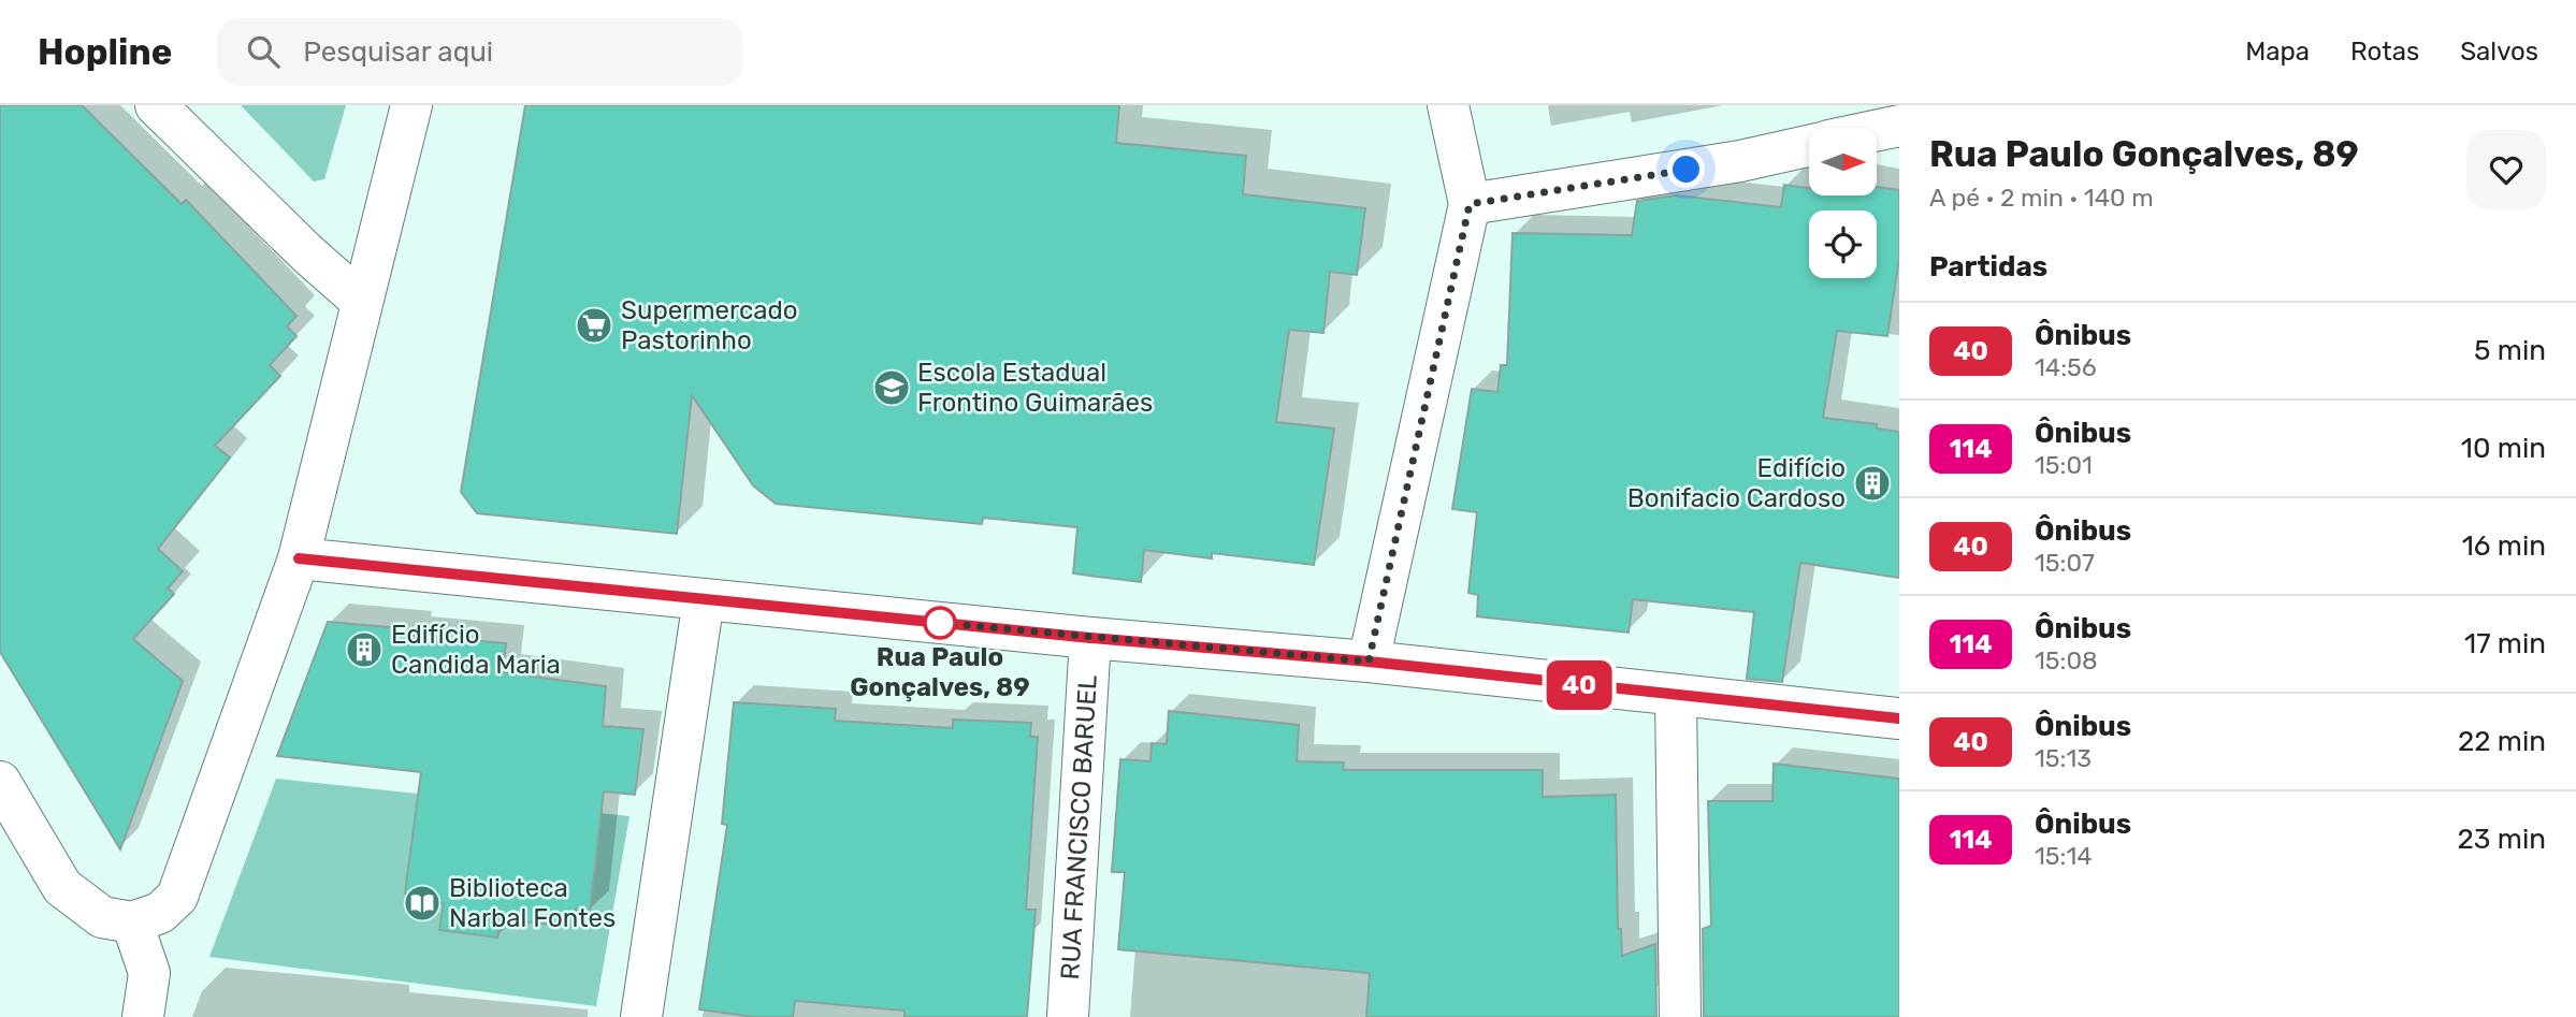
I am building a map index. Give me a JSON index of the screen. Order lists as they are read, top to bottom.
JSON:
{
  "streets": {
    "street": ["RUA FRANCISCO BARUEL"]
  },
  "places": {
    "supermarket": ["Supermercado Pastorinho"],
    "school or university": ["Escola Estadual Frontino Guimarães"],
    "building": ["Edifício Bonifacio Cardoso", "Edifício Candida Maria"],
    "other": ["Rua Paulo Gonçalves, 89"],
    "library": ["Biblioteca Narbal Fontes"]
  },
  "lines": ["bus line 40"],
  "north": "right",
  "page": {
    "header": "Hopline",
    "search": "Pesquisar aqui",
    "nav": ["Mapa", "Rotas", "Salvos"],
    "on_map": "40",
    "heading": [
      ["Rua Paulo Gonçalves, 89", "A pé · 2 min · 140 m"],
      "Partidas"
    ],
    "list": [
      {
        "mark": "40",
        "name": "Ônibus",
        "note": "14:56",
        "value": "5 min"
      },
      {
        "mark": "114",
        "name": "Ônibus",
        "note": "15:01",
        "value": "10 min"
      },
      {
        "mark": "40",
        "name": "Ônibus",
        "note": "15:07",
        "value": "16 min"
      },
      {
        "mark": "114",
        "name": "Ônibus",
        "note": "15:08",
        "value": "17 min"
      },
      {
        "mark": "40",
        "name": "Ônibus",
        "note": "15:13",
        "value": "22 min"
      },
      {
        "mark": "114",
        "name": "Ônibus",
        "note": "15:14",
        "value": "23 min"
      }
    ]
  }
}
